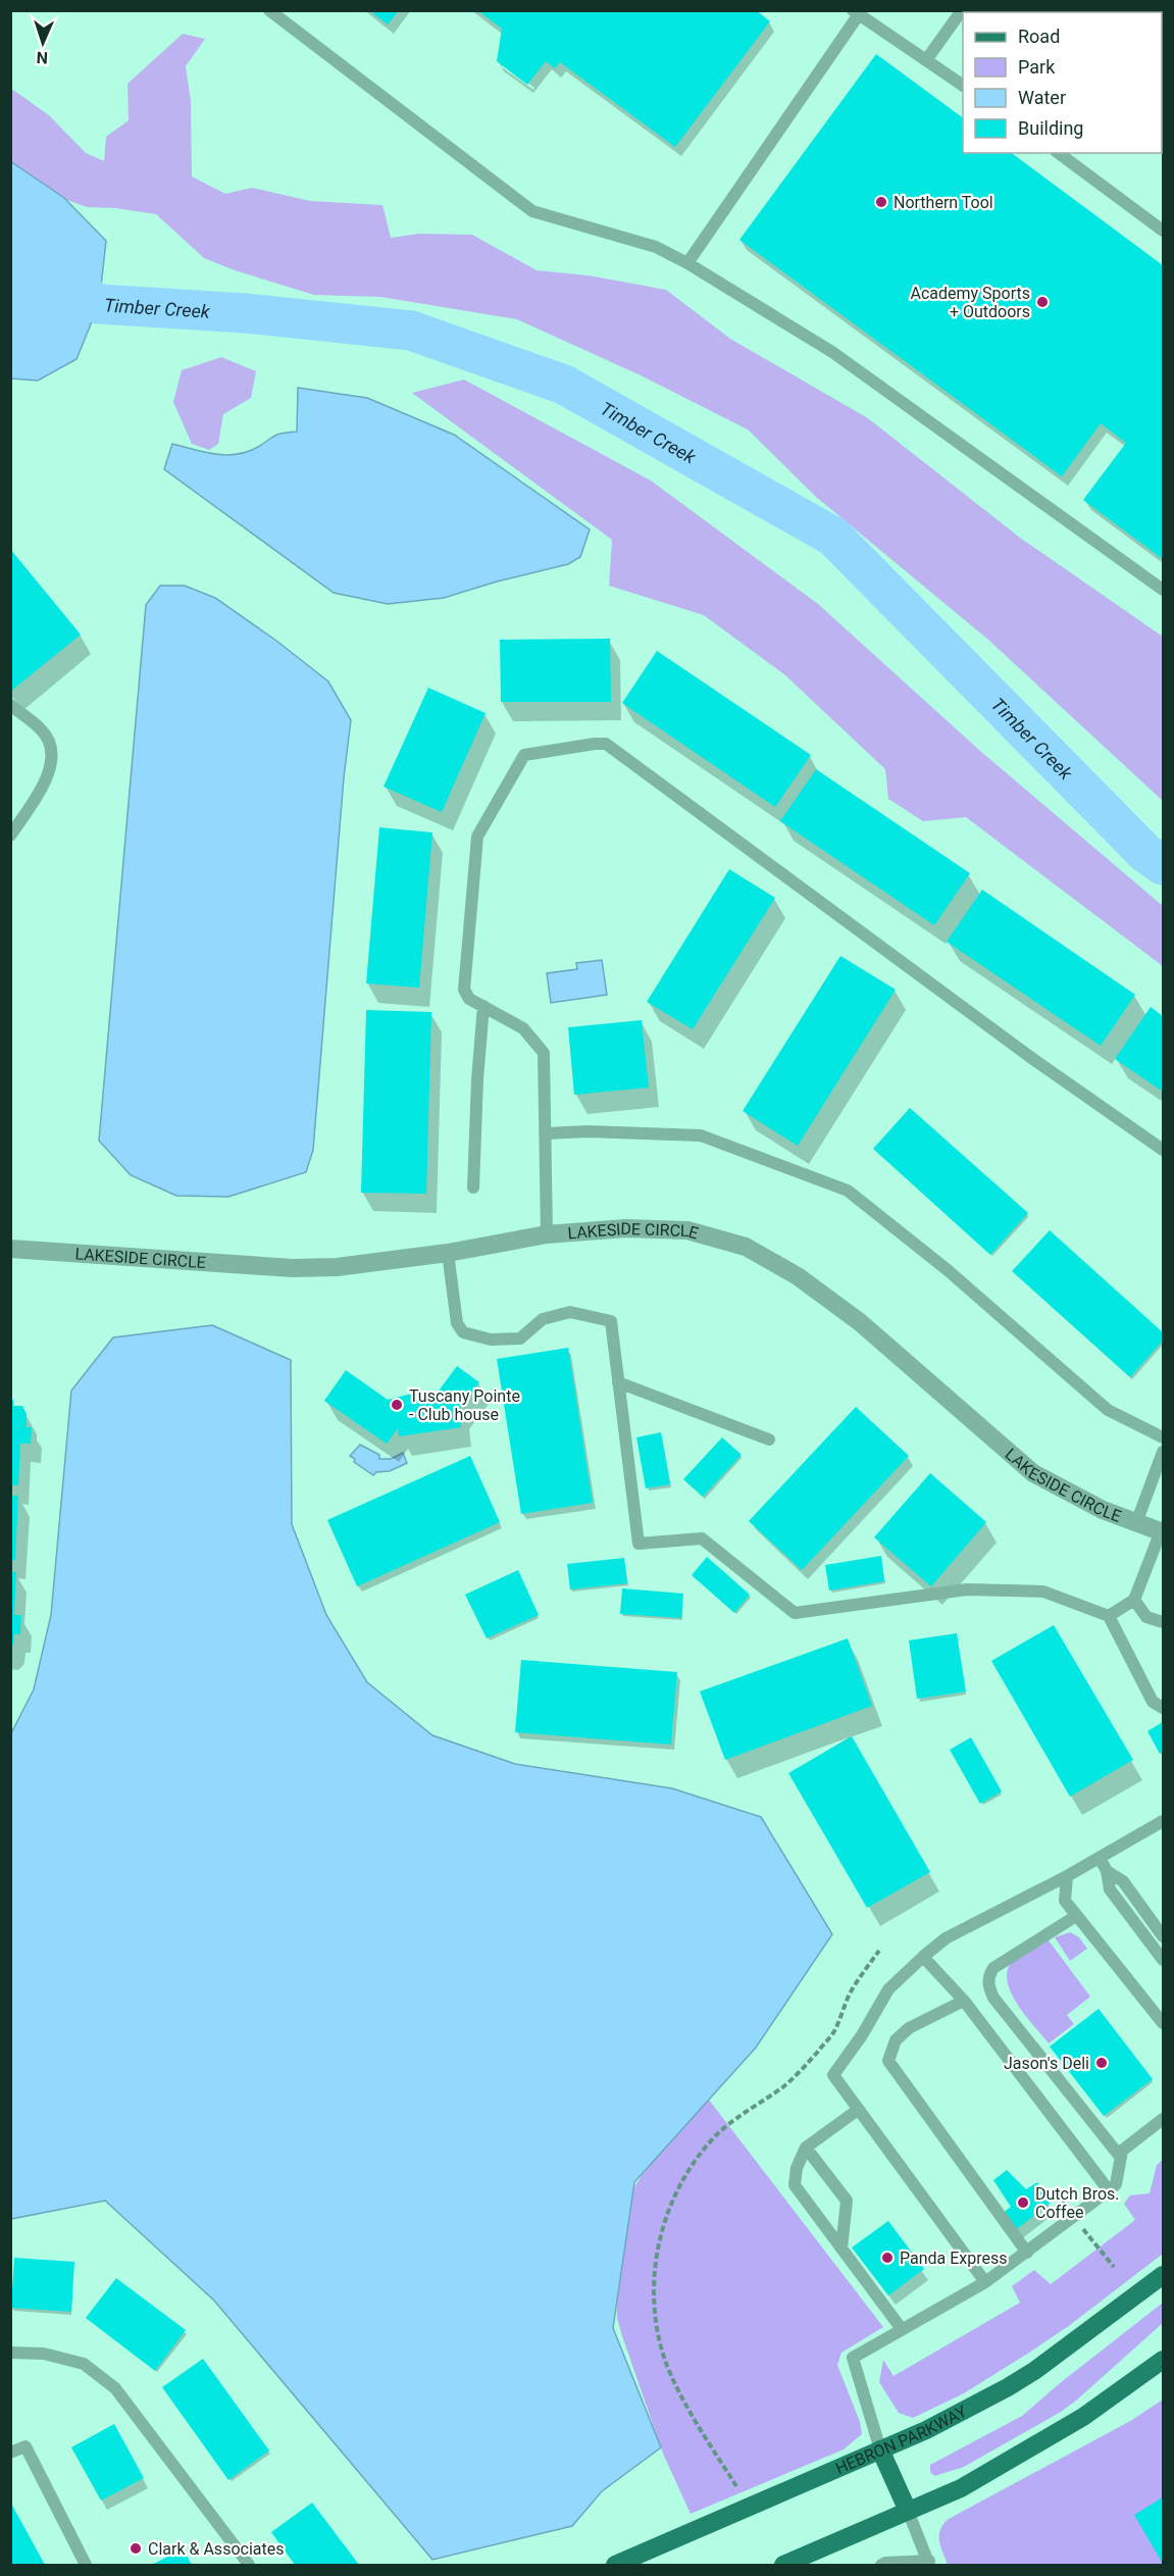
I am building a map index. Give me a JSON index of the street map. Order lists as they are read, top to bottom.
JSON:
{
  "streets": {
    "main road": ["HEBRON PARKWAY"],
    "street": ["LAKESIDE CIRCLE"]
  },
  "water": ["Timber Creek"],
  "places": [
    "Northern Tool",
    "Academy Sports + Outdoors",
    "Tuscany Pointe - Club house",
    "Jason's Deli",
    "Dutch Bros. Coffee",
    "Panda Express",
    "Clark & Associates"
  ],
  "legend": [
    "Road",
    "Park",
    "Water",
    "Building"
  ],
  "north": "bottom"
}
